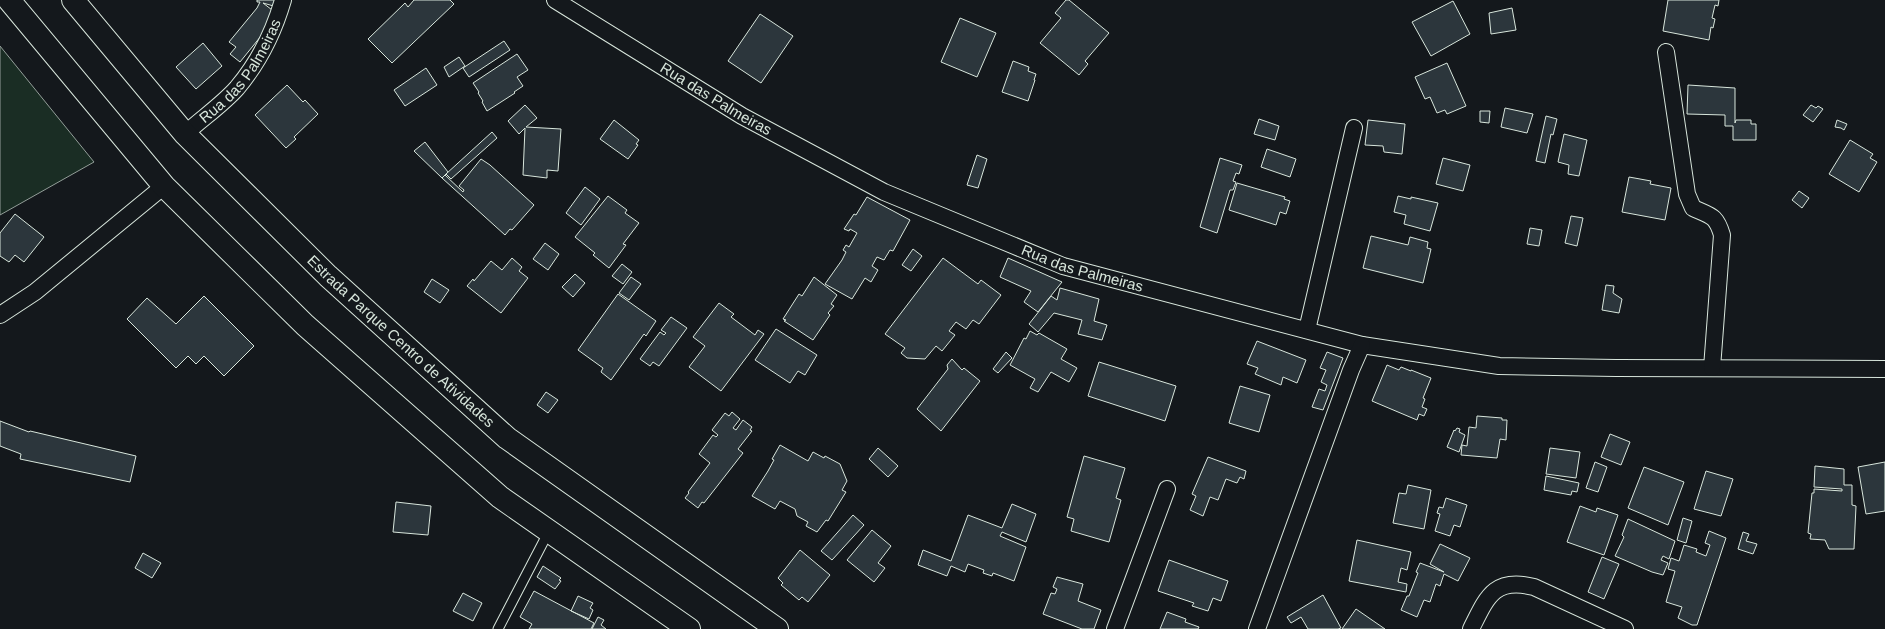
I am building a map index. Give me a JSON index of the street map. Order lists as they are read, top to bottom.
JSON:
{
  "streets": {
    "main road": ["Estrada Parque Centro de Atividades"],
    "street": ["Rua das Palmeiras"]
  },
  "crossings": [
    ["Rua das Palmeiras", "Estrada Parque Centro de Atividades"]
  ]
}
